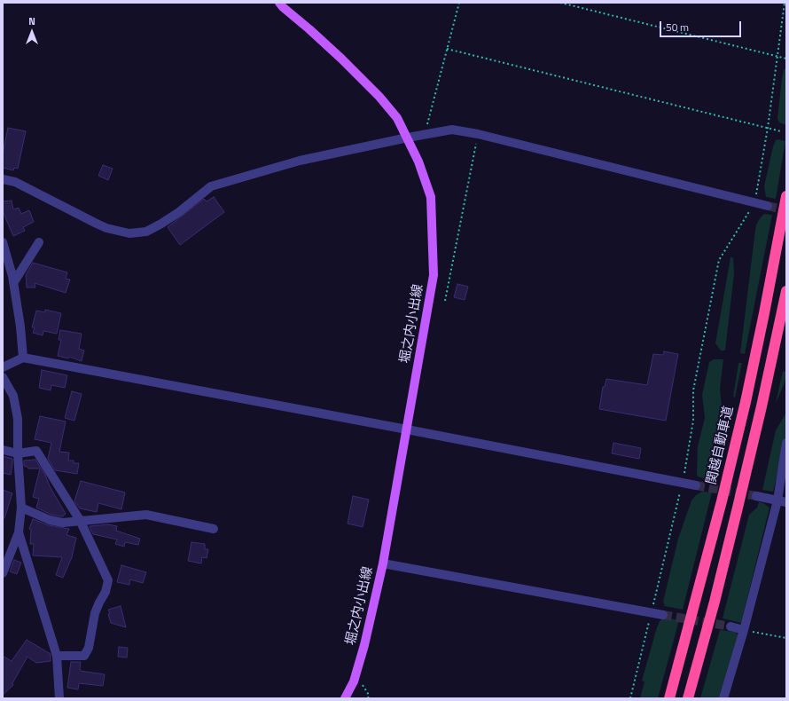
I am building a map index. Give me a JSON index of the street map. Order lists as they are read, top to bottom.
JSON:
{
  "streets": {
    "highway": ["関越自動車道"],
    "main road": ["堀之内小出線"]
  },
  "scale_bar": "50 m",
  "north": "top"
}
